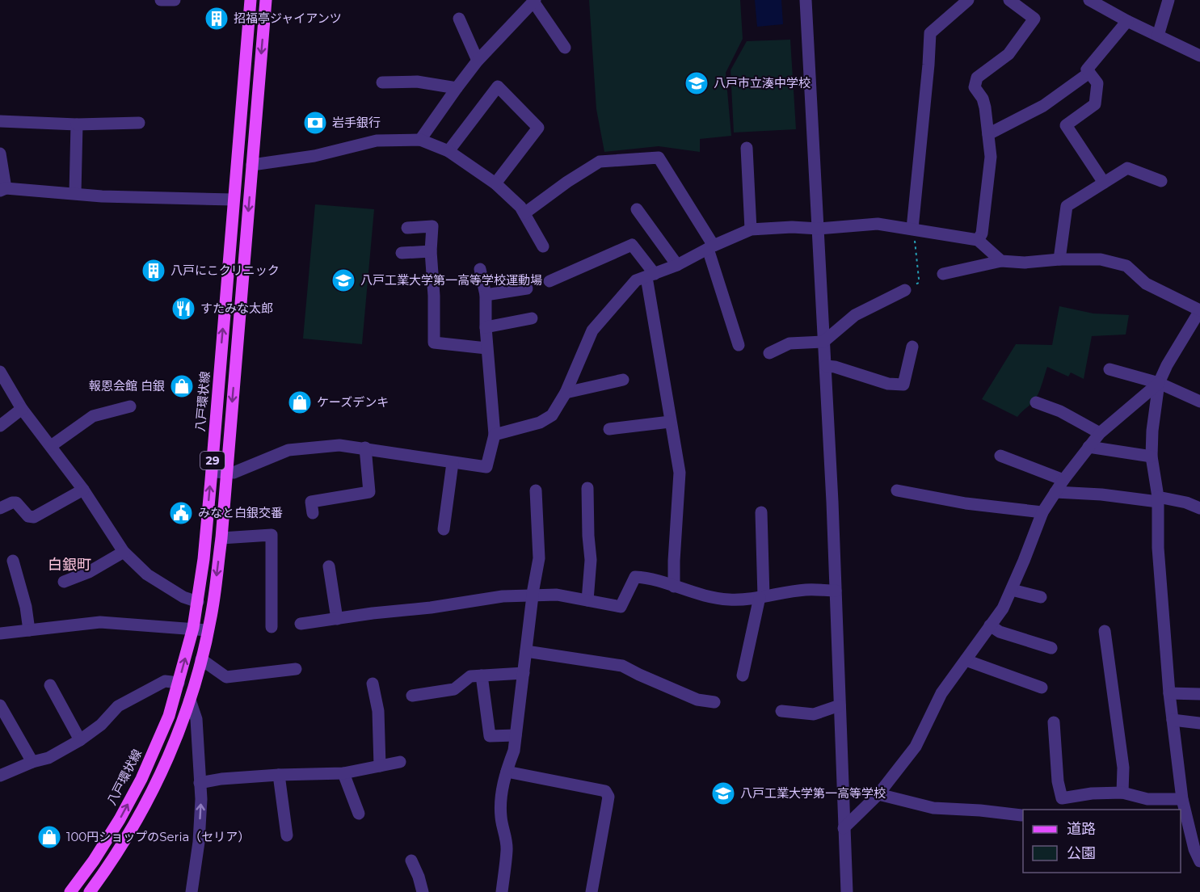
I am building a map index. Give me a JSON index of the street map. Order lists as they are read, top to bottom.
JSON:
{
  "streets": {
    "main road": ["八戸環状線", "29"]
  },
  "districts": ["白銀町"],
  "places": {
    "building": ["招福亭ジャイアンツ", "八戸にこクリニック"],
    "school or university": ["八戸市立湊中学校", "八戸工業大学第一高等学校運動場", "八戸工業大学第一高等学校"],
    "bank": ["岩手銀行"],
    "restaurant": ["すたみな太郎"],
    "shop": ["報恩会館 白銀", "ケーズデンキ", "100円ショップのSeria（セリア）"],
    "public building": ["みなと白銀交番"]
  },
  "legend": ["道路", "公園"]
}
